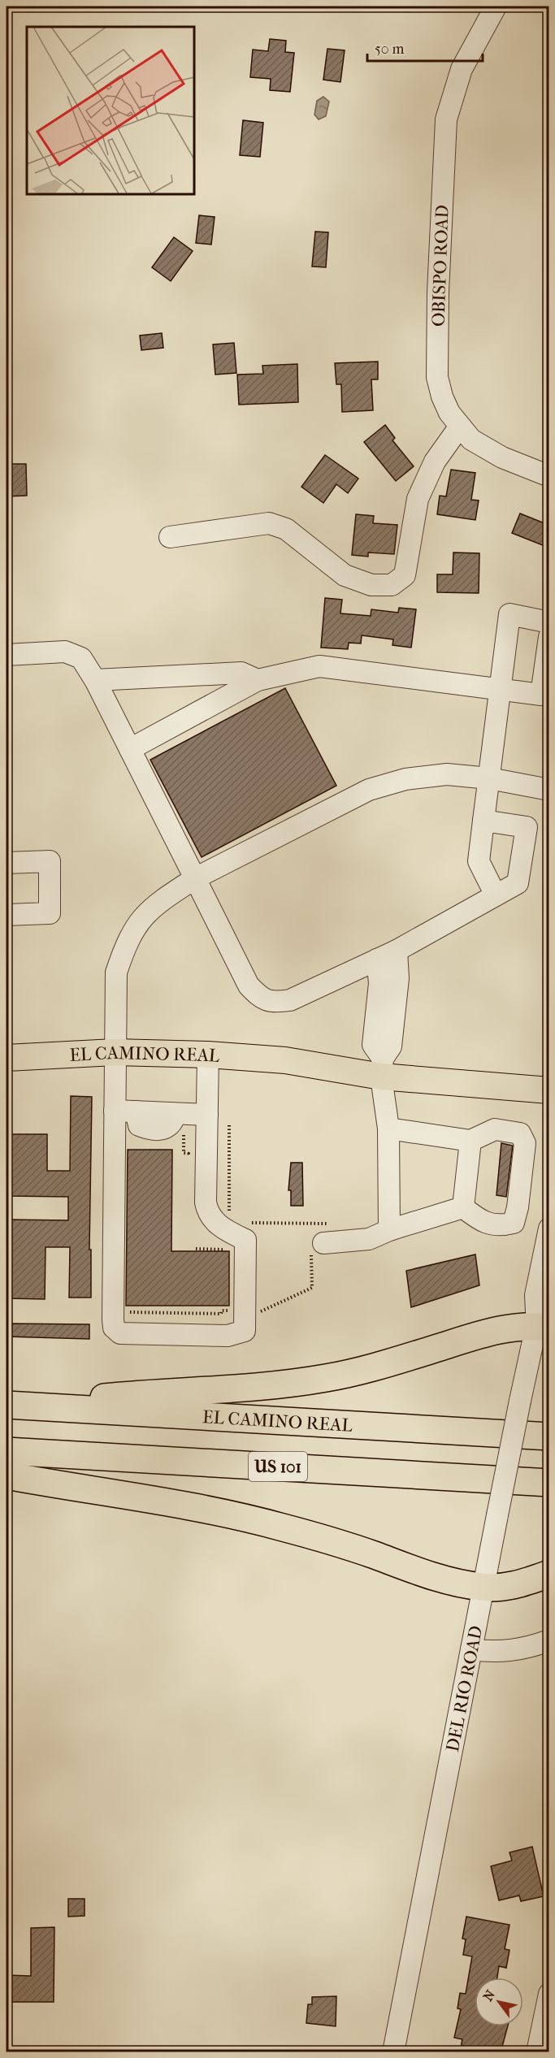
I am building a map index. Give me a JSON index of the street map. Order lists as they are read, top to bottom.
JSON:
{
  "streets": {
    "highway": ["EL CAMINO REAL", "US 101"],
    "street": ["OBISPO ROAD", "DEL RIO ROAD"]
  },
  "scale_bar": "50 m",
  "north": "top left"
}
